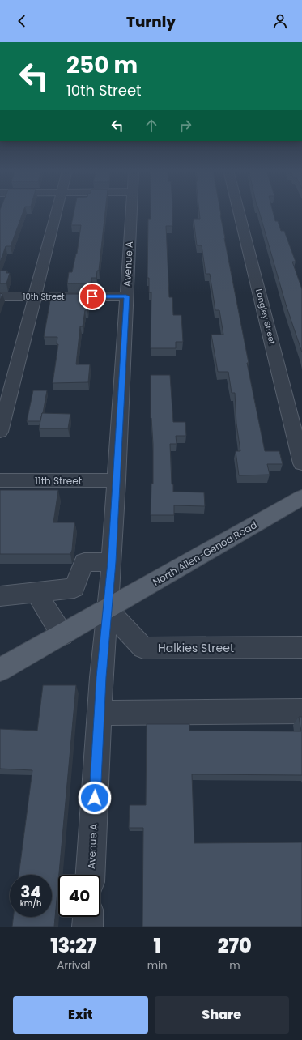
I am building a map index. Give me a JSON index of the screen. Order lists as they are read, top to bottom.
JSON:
{
  "streets": {
    "main road": ["North Allen-Genoa Road"],
    "street": [
      "Avenue A",
      "10th Street",
      "Longley Street",
      "11th Street",
      "Halkies Street"
    ]
  },
  "crossings": [
    ["Avenue A", "10th Street"],
    ["Avenue A", "11th Street"],
    ["Avenue A", "North Allen-Genoa Road"],
    ["Avenue A", "Halkies Street"],
    ["North Allen-Genoa Road", "Halkies Street"]
  ],
  "page": {
    "header": "Turnly",
    "turn": ["250 m", "10th Street"],
    "speed": "34 km/h",
    "limit": "40",
    "eta": [
      "13:27",
      "Arrival",
      "1",
      "min",
      "270",
      "m"
    ],
    "buttons": ["Exit", "Share"]
  }
}
